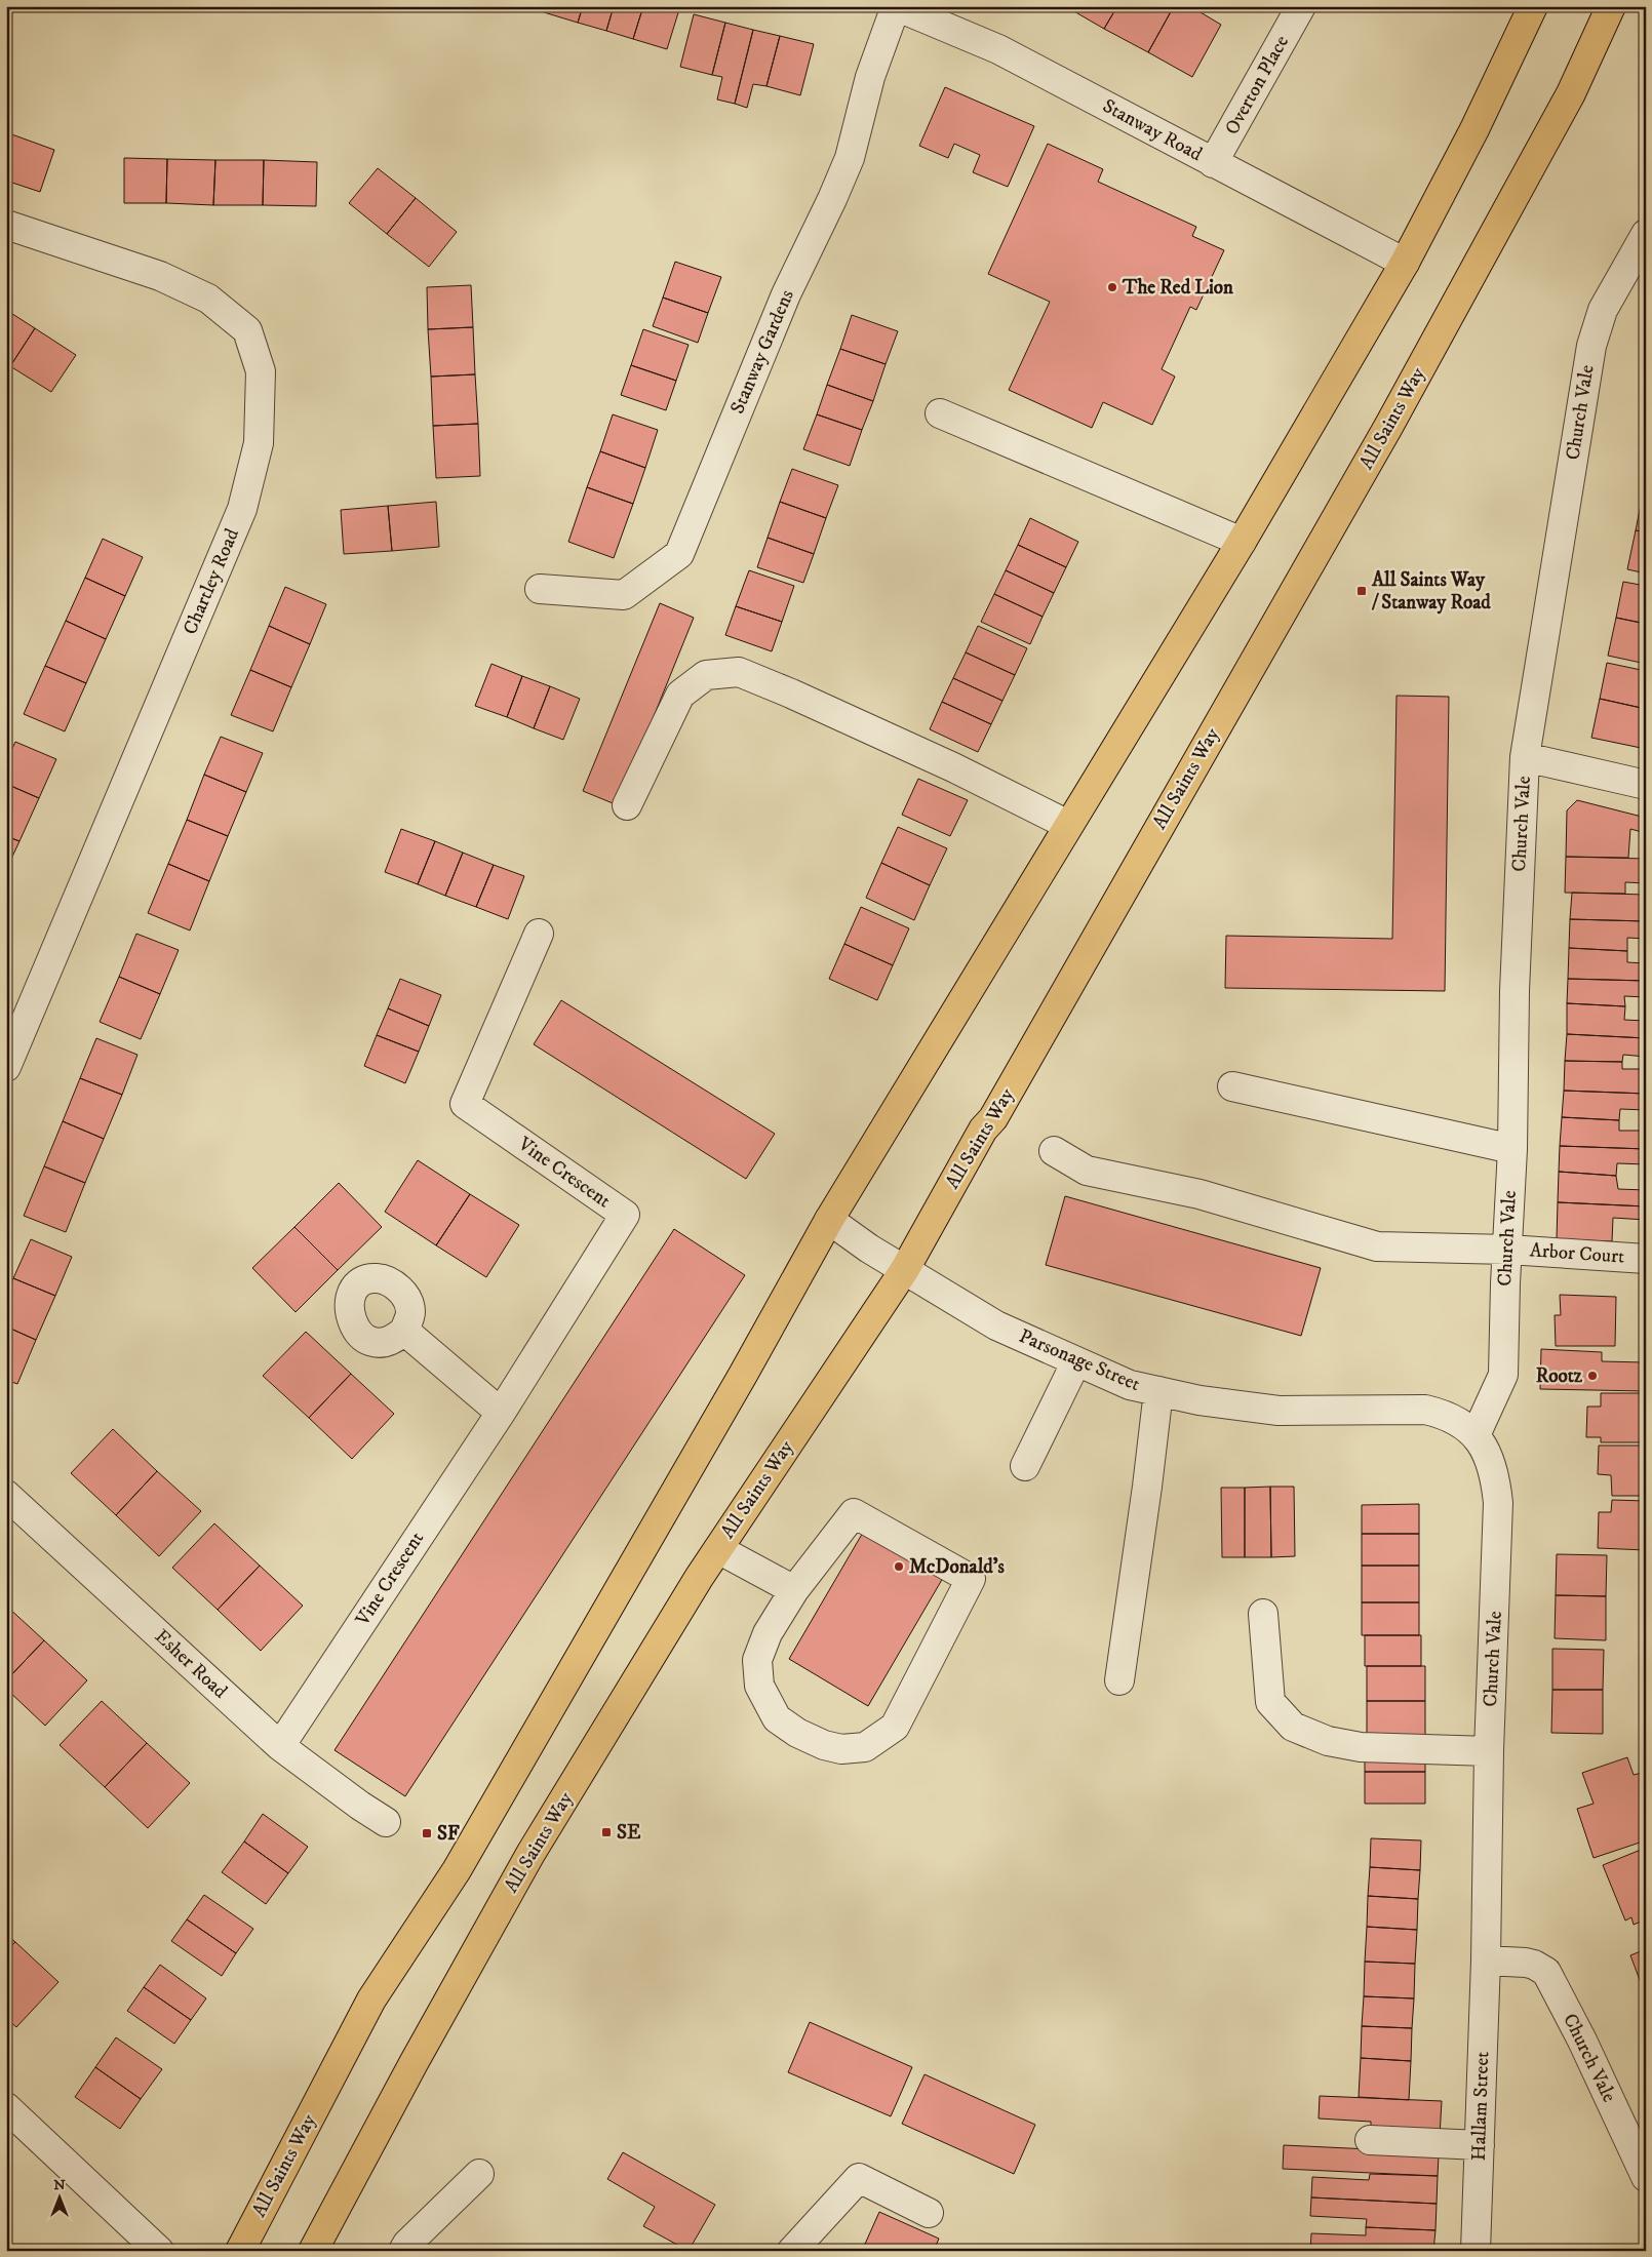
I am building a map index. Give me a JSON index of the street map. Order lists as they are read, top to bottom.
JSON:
{
  "streets": {
    "highway": ["All Saints Way"],
    "street": [
      "Overton Place",
      "Stanway Road",
      "Stanway Gardens",
      "Church Vale",
      "Chartley Road",
      "Vine Crescent",
      "Arbor Court",
      "Parsonage Street",
      "Esher Road",
      "Hallam Street"
    ]
  },
  "crossings": [
    ["Overton Place", "Stanway Road"],
    ["Stanway Road", "Stanway Gardens"],
    ["Stanway Road", "All Saints Way"],
    ["Church Vale", "Arbor Court"],
    ["Church Vale", "Parsonage Street"],
    ["Church Vale", "Hallam Street"],
    ["All Saints Way", "Parsonage Street"],
    ["Vine Crescent", "Esher Road"]
  ],
  "places": {
    "other": ["The Red Lion", "Rootz", "McDonald's"],
    "transit": ["All Saints Way / Stanway Road", "SE", "SF"]
  },
  "north": "top"
}
